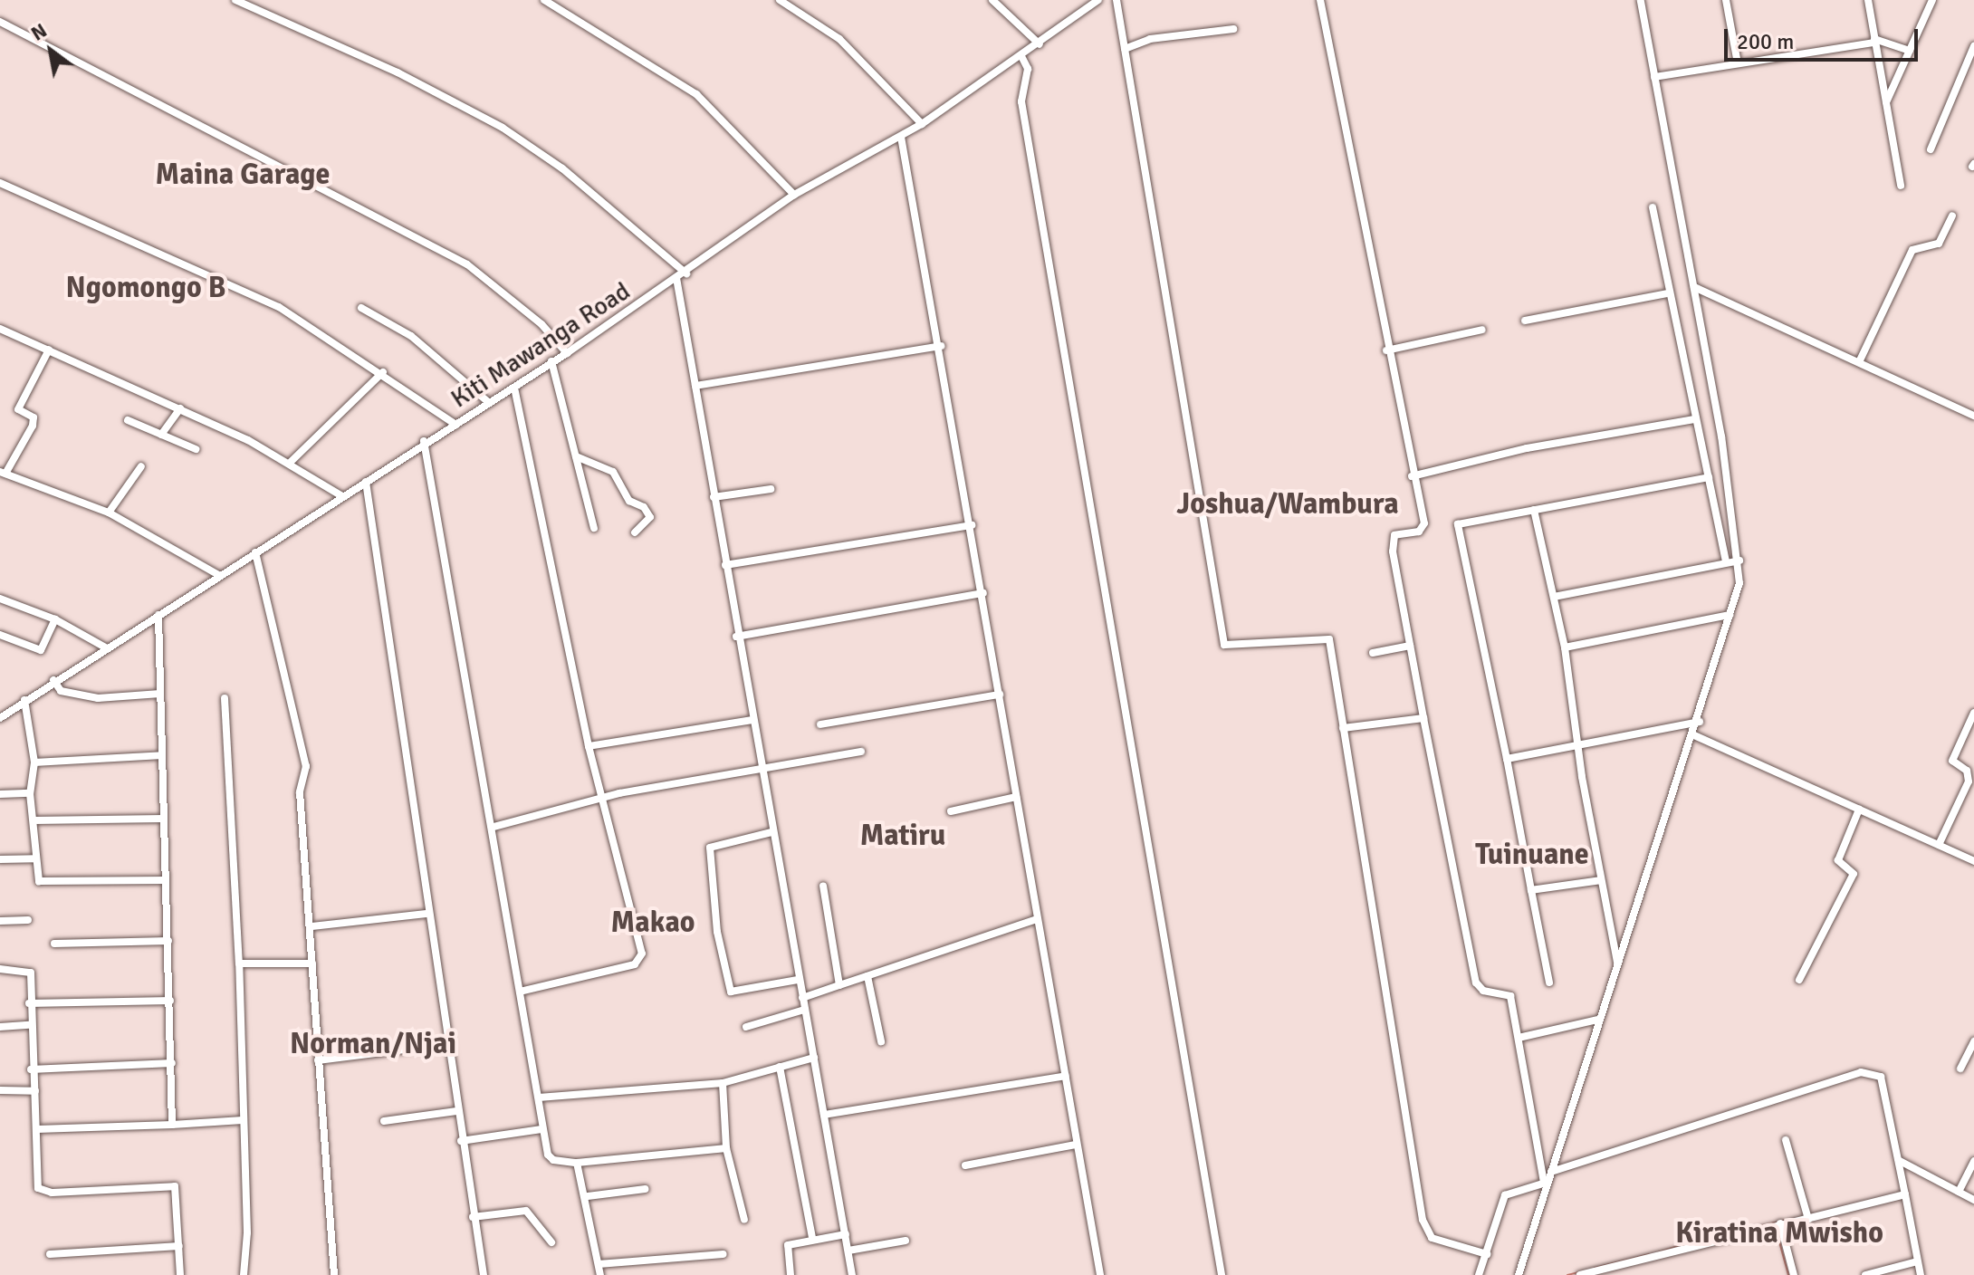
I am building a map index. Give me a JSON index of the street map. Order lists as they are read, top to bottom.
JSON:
{
  "streets": {
    "street": ["Kiti Mawanga Road"]
  },
  "districts": [
    "Maina Garage",
    "Ngomongo B",
    "Joshua/Wambura",
    "Matiru",
    "Tuinuane",
    "Makao",
    "Norman/Njai",
    "Kiratina Mwisho"
  ],
  "scale_bar": "200 m",
  "north": "top left"
}
